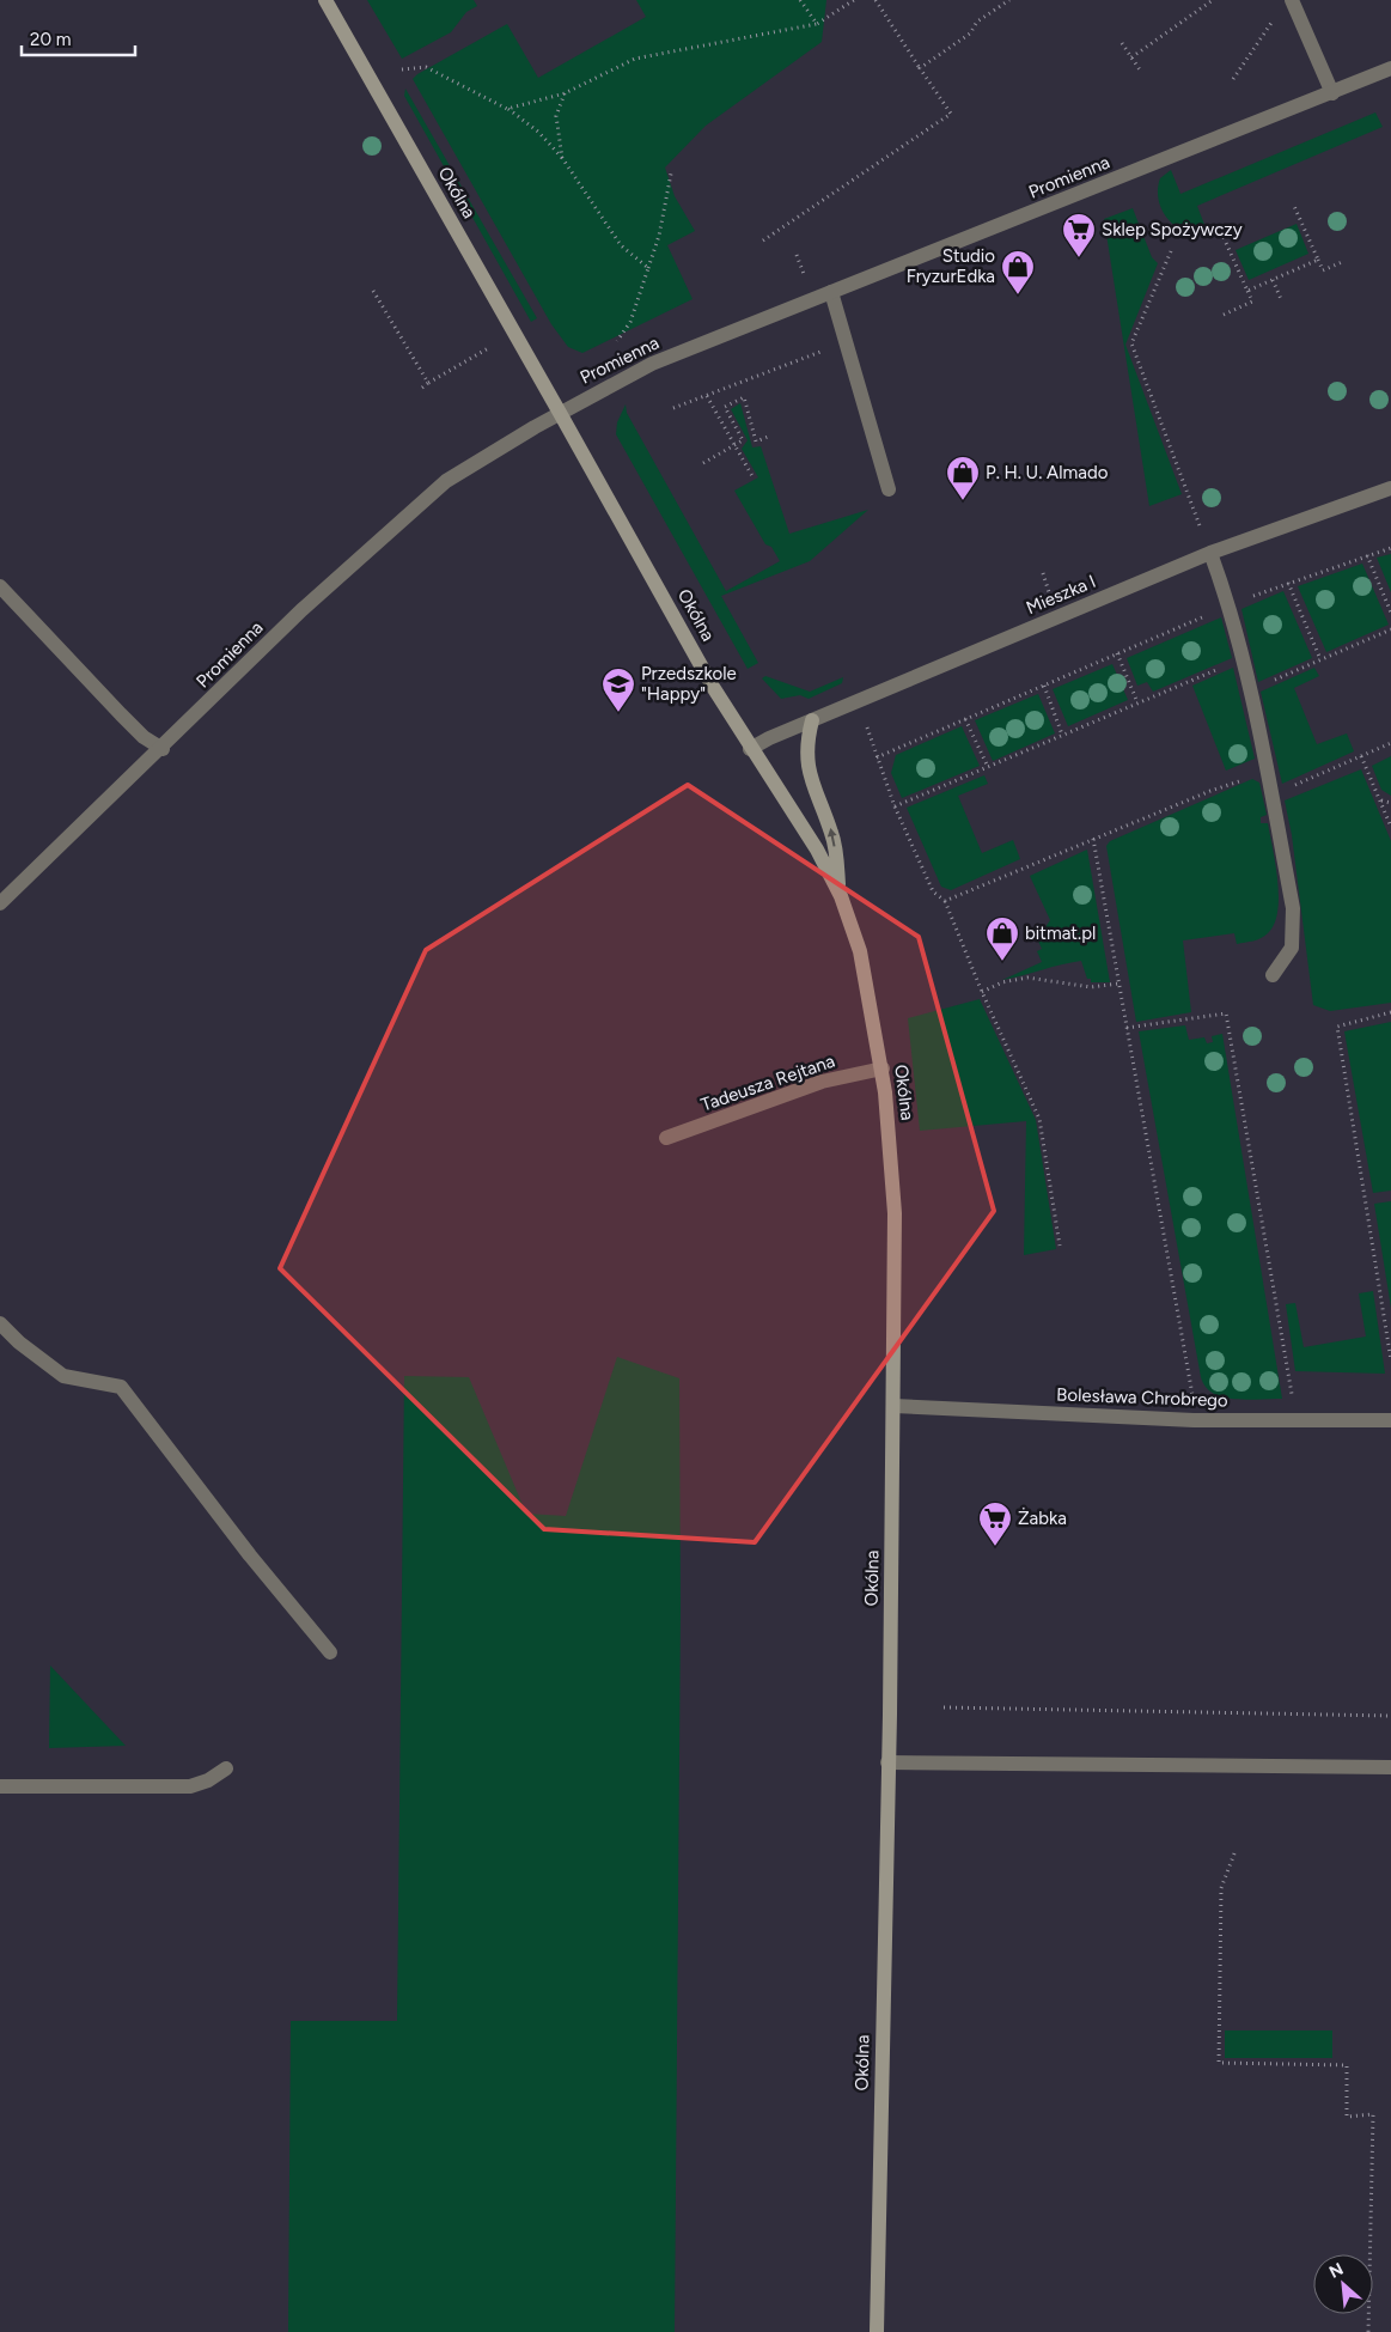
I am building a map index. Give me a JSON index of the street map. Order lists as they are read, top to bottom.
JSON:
{
  "streets": {
    "street": [
      "Promienna",
      "Okólna",
      "Mieszka I",
      "Tadeusza Rejtana",
      "Bolesława Chrobrego"
    ]
  },
  "crossings": [
    ["Promienna", "Okólna"],
    ["Okólna", "Mieszka I"],
    ["Okólna", "Tadeusza Rejtana"],
    ["Okólna", "Bolesława Chrobrego"]
  ],
  "places": {
    "supermarket": ["Sklep Spożywczy", "Żabka"],
    "shop": ["Studio FryzurEdka", "P. H. U. Almado", "bitmat.pl"],
    "school or university": ["Przedszkole \"Happy\""]
  },
  "scale_bar": "20 m",
  "north": "top left"
}
